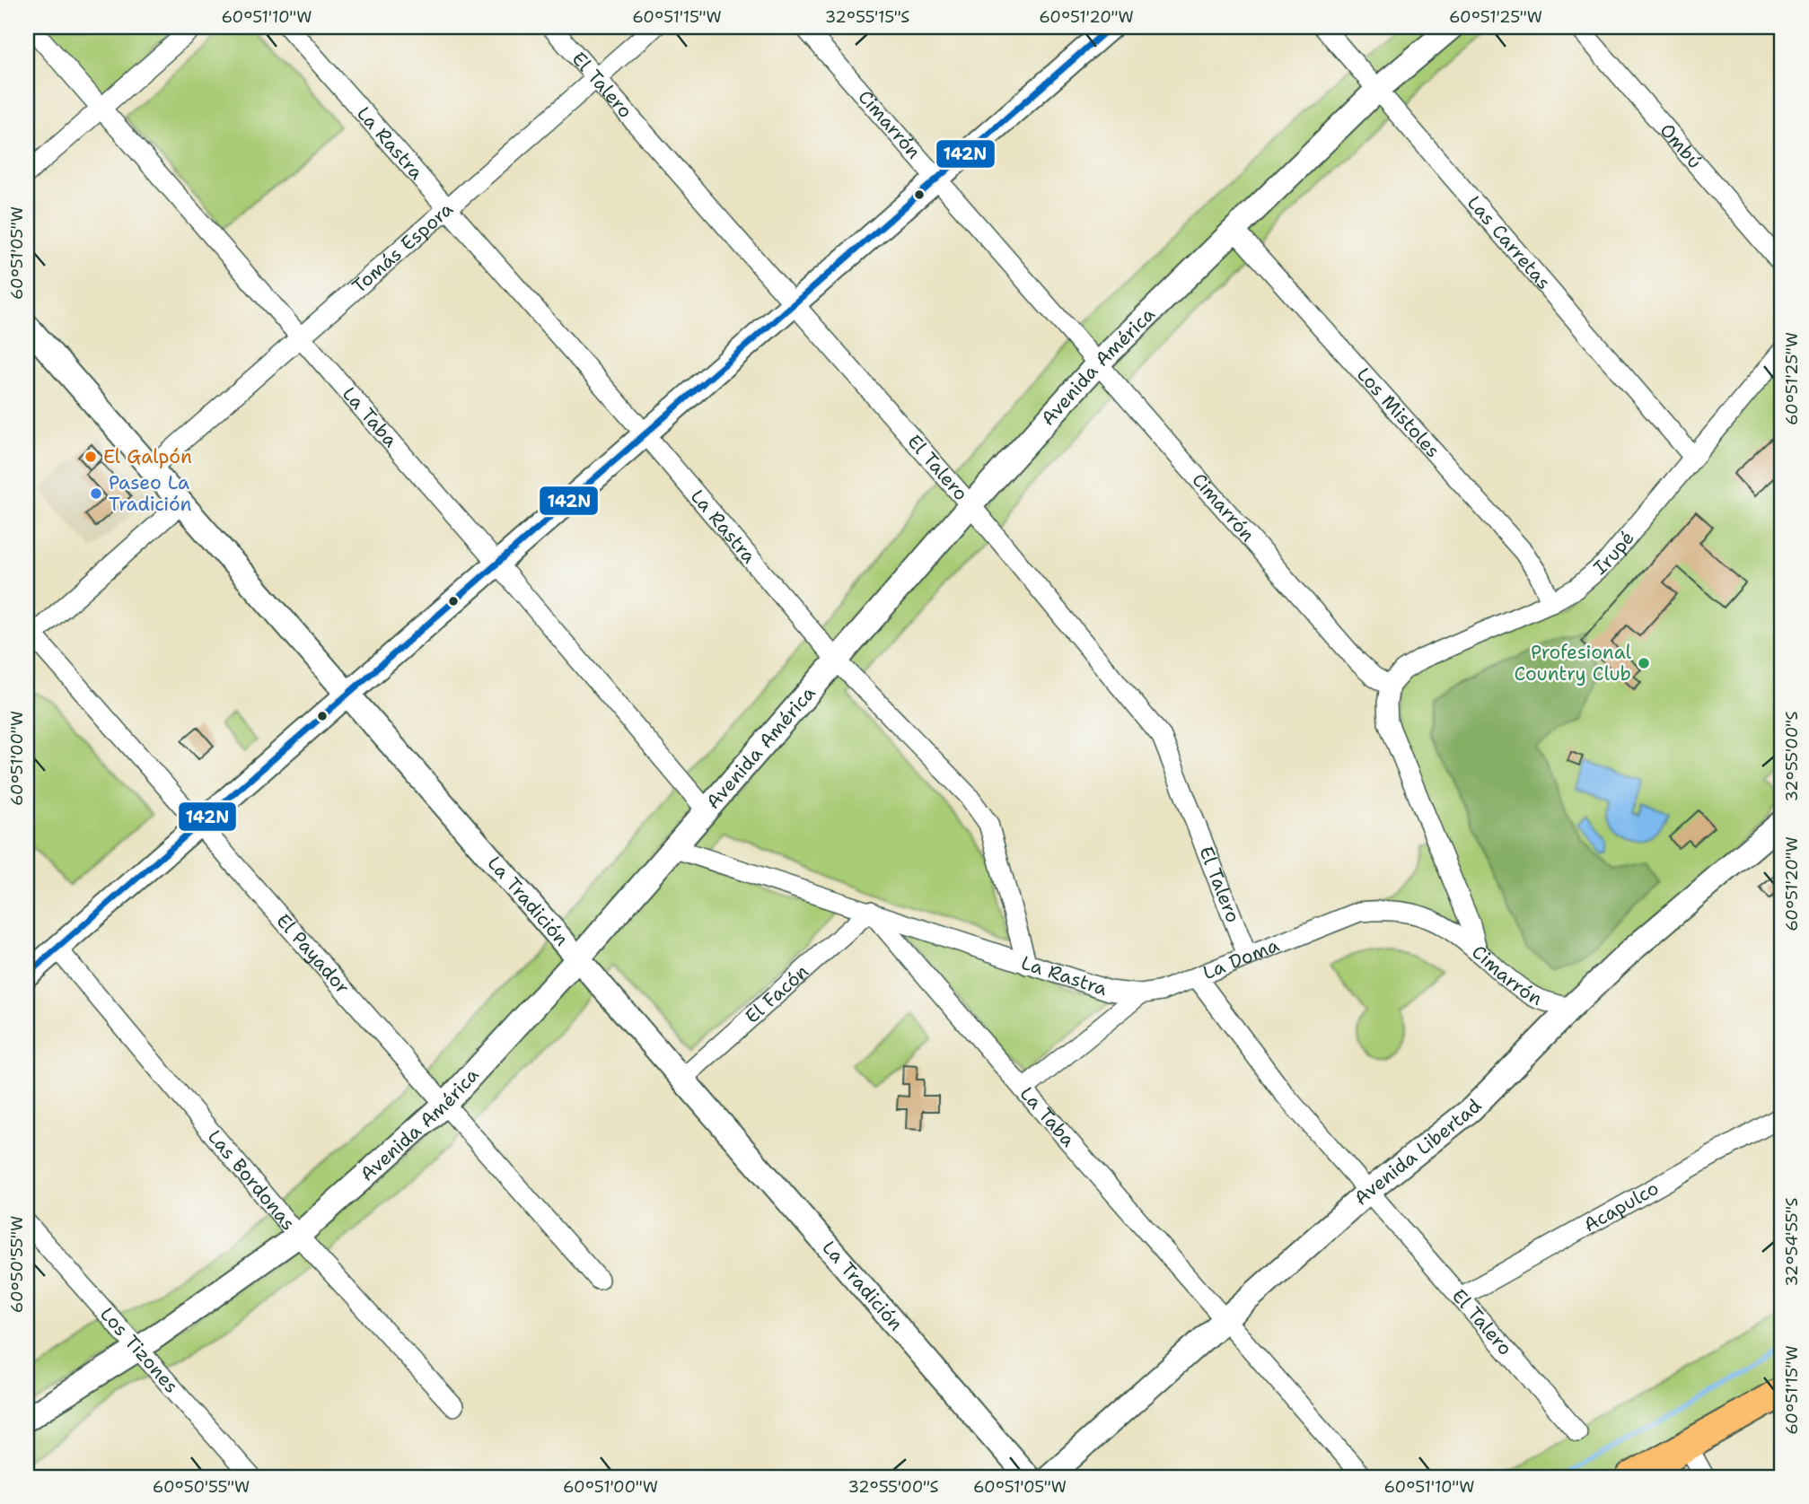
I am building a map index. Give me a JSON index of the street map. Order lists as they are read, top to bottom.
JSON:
{
  "streets": {
    "street": [
      "El Talero",
      "Cimarrón",
      "La Rastra",
      "Ombú",
      "Las Carretas",
      "Tomás Espora",
      "Avenida América",
      "Los Mistoles",
      "La Taba",
      "Irupé",
      "La Tradición",
      "El Payador",
      "La Doma",
      "El Facón",
      "Avenida Libertad",
      "Las Bordonas",
      "Acapulco",
      "Los Tizones"
    ]
  },
  "crossings": [
    ["El Talero", "Tomás Espora"],
    ["El Talero", "Avenida América"],
    ["El Talero", "La Doma"],
    ["El Talero", "Avenida Libertad"],
    ["El Talero", "Acapulco"],
    ["Cimarrón", "Avenida América"],
    ["Cimarrón", "Irupé"],
    ["Cimarrón", "La Doma"],
    ["Cimarrón", "Avenida Libertad"],
    ["La Rastra", "Tomás Espora"],
    ["La Rastra", "Avenida América"],
    ["La Rastra", "La Doma"],
    ["Las Carretas", "Avenida América"],
    ["Las Carretas", "Irupé"],
    ["Tomás Espora", "La Taba"],
    ["Tomás Espora", "La Tradición"],
    ["Avenida América", "Los Mistoles"],
    ["Avenida América", "La Taba"],
    ["Avenida América", "La Tradición"],
    ["Avenida América", "El Payador"],
    ["Avenida América", "Las Bordonas"],
    ["Avenida América", "Los Tizones"],
    ["Los Mistoles", "Irupé"],
    ["La Taba", "La Doma"],
    ["La Taba", "El Facón"],
    ["La Taba", "Avenida Libertad"],
    ["La Tradición", "El Facón"]
  ],
  "places": ["El Galpón", "Paseo La Tradición", "Profesional Country Club"],
  "lines": ["transit line 142N"],
  "coordinates": [
    "60°51'10\"W",
    "60°51'15\"W",
    "32°55'15\"S",
    "60°51'20\"W",
    "60°51'25\"W",
    "60°51'05\"W",
    "32°55'00\"S",
    "60°51'00\"W",
    "32°54'55\"S",
    "60°50'55\"W"
  ]
}
